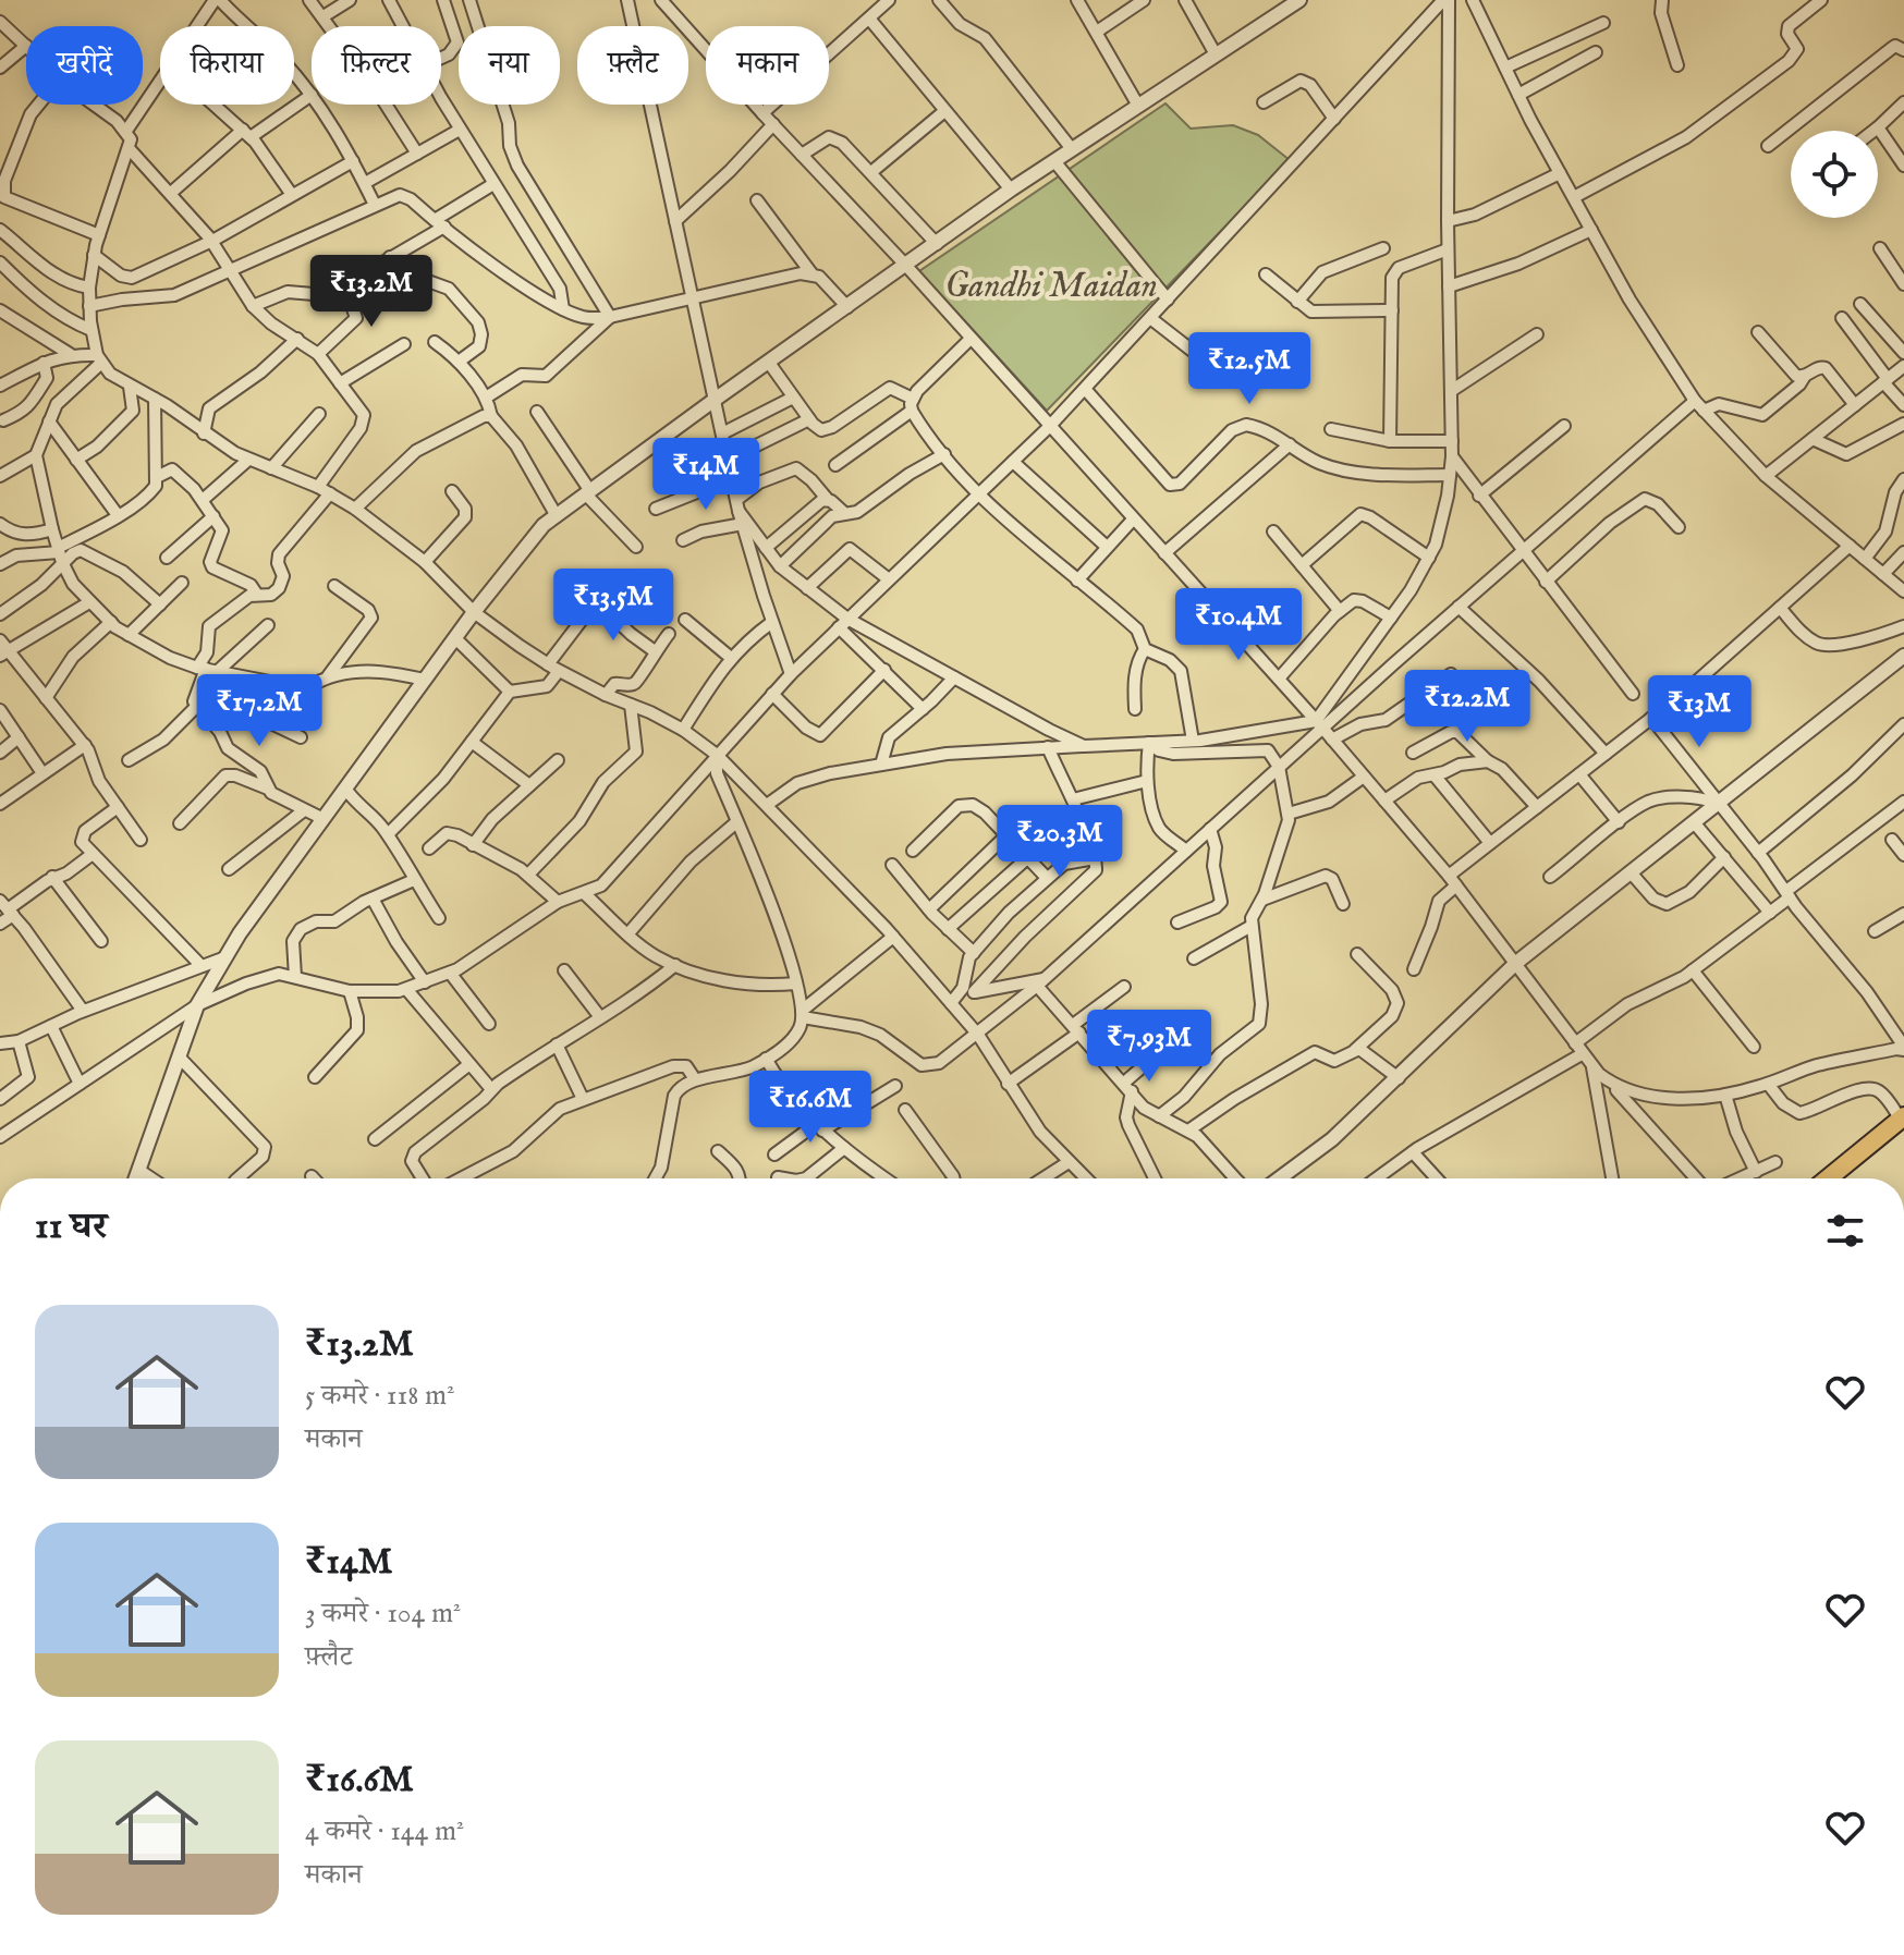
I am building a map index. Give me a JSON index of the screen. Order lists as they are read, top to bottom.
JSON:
{
  "parks": ["Gandhi Maidan"],
  "page": {
    "chip": [
      "खरीदें",
      "किराया",
      "फ़िल्टर",
      "नया",
      "फ़्लैट",
      "मकान"
    ],
    "price": [
      "₹13.2M",
      "₹12.5M",
      "₹14M",
      "₹13.5M",
      "₹10.4M",
      "₹12.2M",
      "₹17.2M",
      "₹13M",
      "₹20.3M",
      "₹7.93M",
      "₹16.6M"
    ],
    "heading": "11 घर",
    "list": [
      {
        "name": "₹13.2M",
        "note": "5 कमरे · 118 m² · मकान"
      },
      {
        "name": "₹14M",
        "note": "3 कमरे · 104 m² · फ़्लैट"
      },
      {
        "name": "₹16.6M",
        "note": "4 कमरे · 144 m² · मकान"
      }
    ]
  }
}
